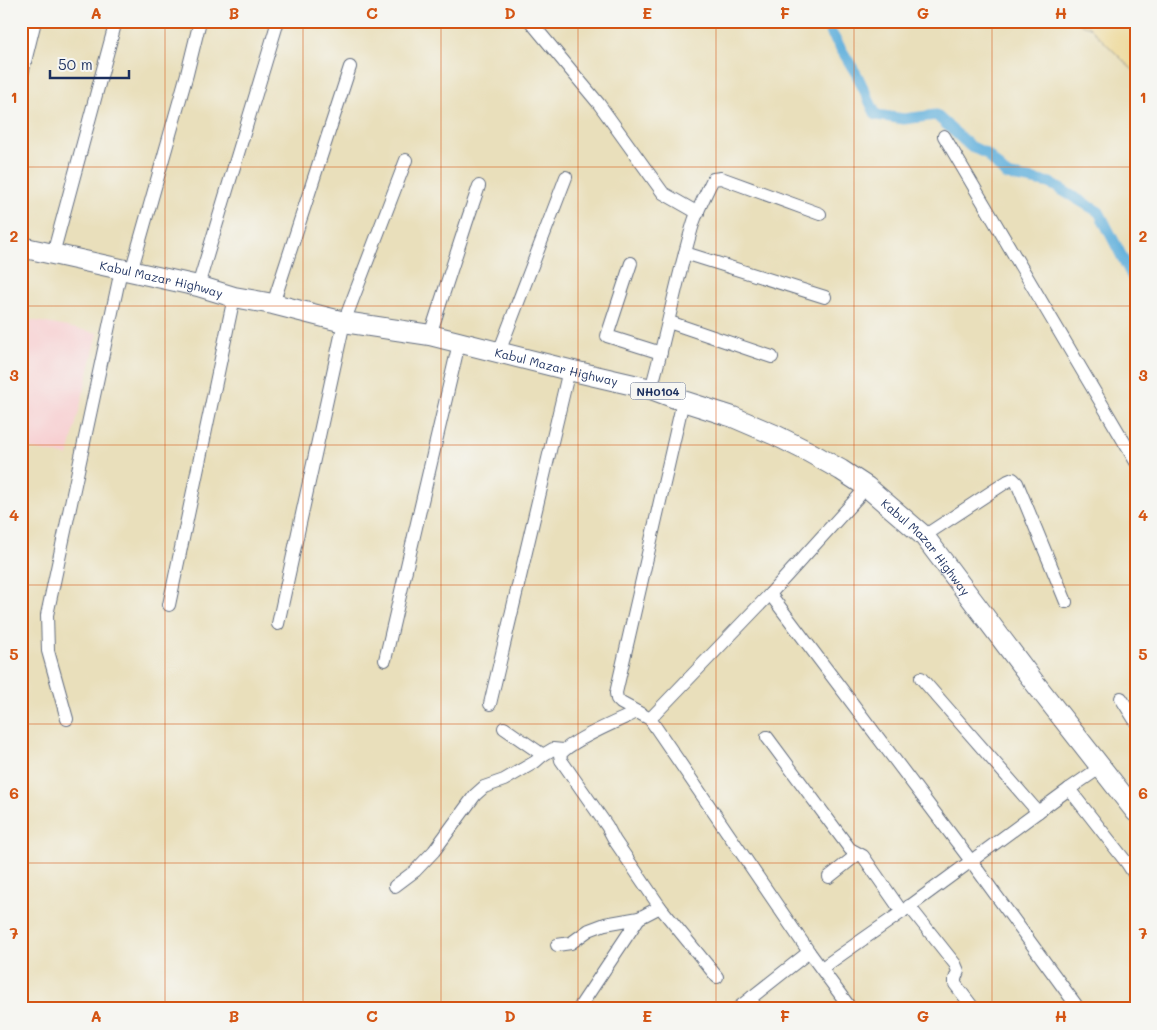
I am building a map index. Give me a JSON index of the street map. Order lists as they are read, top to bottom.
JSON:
{
  "streets": {
    "highway": ["Kabul Mazar Highway", "NH0104"]
  },
  "scale_bar": "50 m",
  "grid": {
    "columns": [
      "A",
      "B",
      "C",
      "D",
      "E",
      "F",
      "G",
      "H"
    ],
    "rows": [
      "1",
      "2",
      "3",
      "4",
      "5",
      "6",
      "7"
    ]
  }
}
